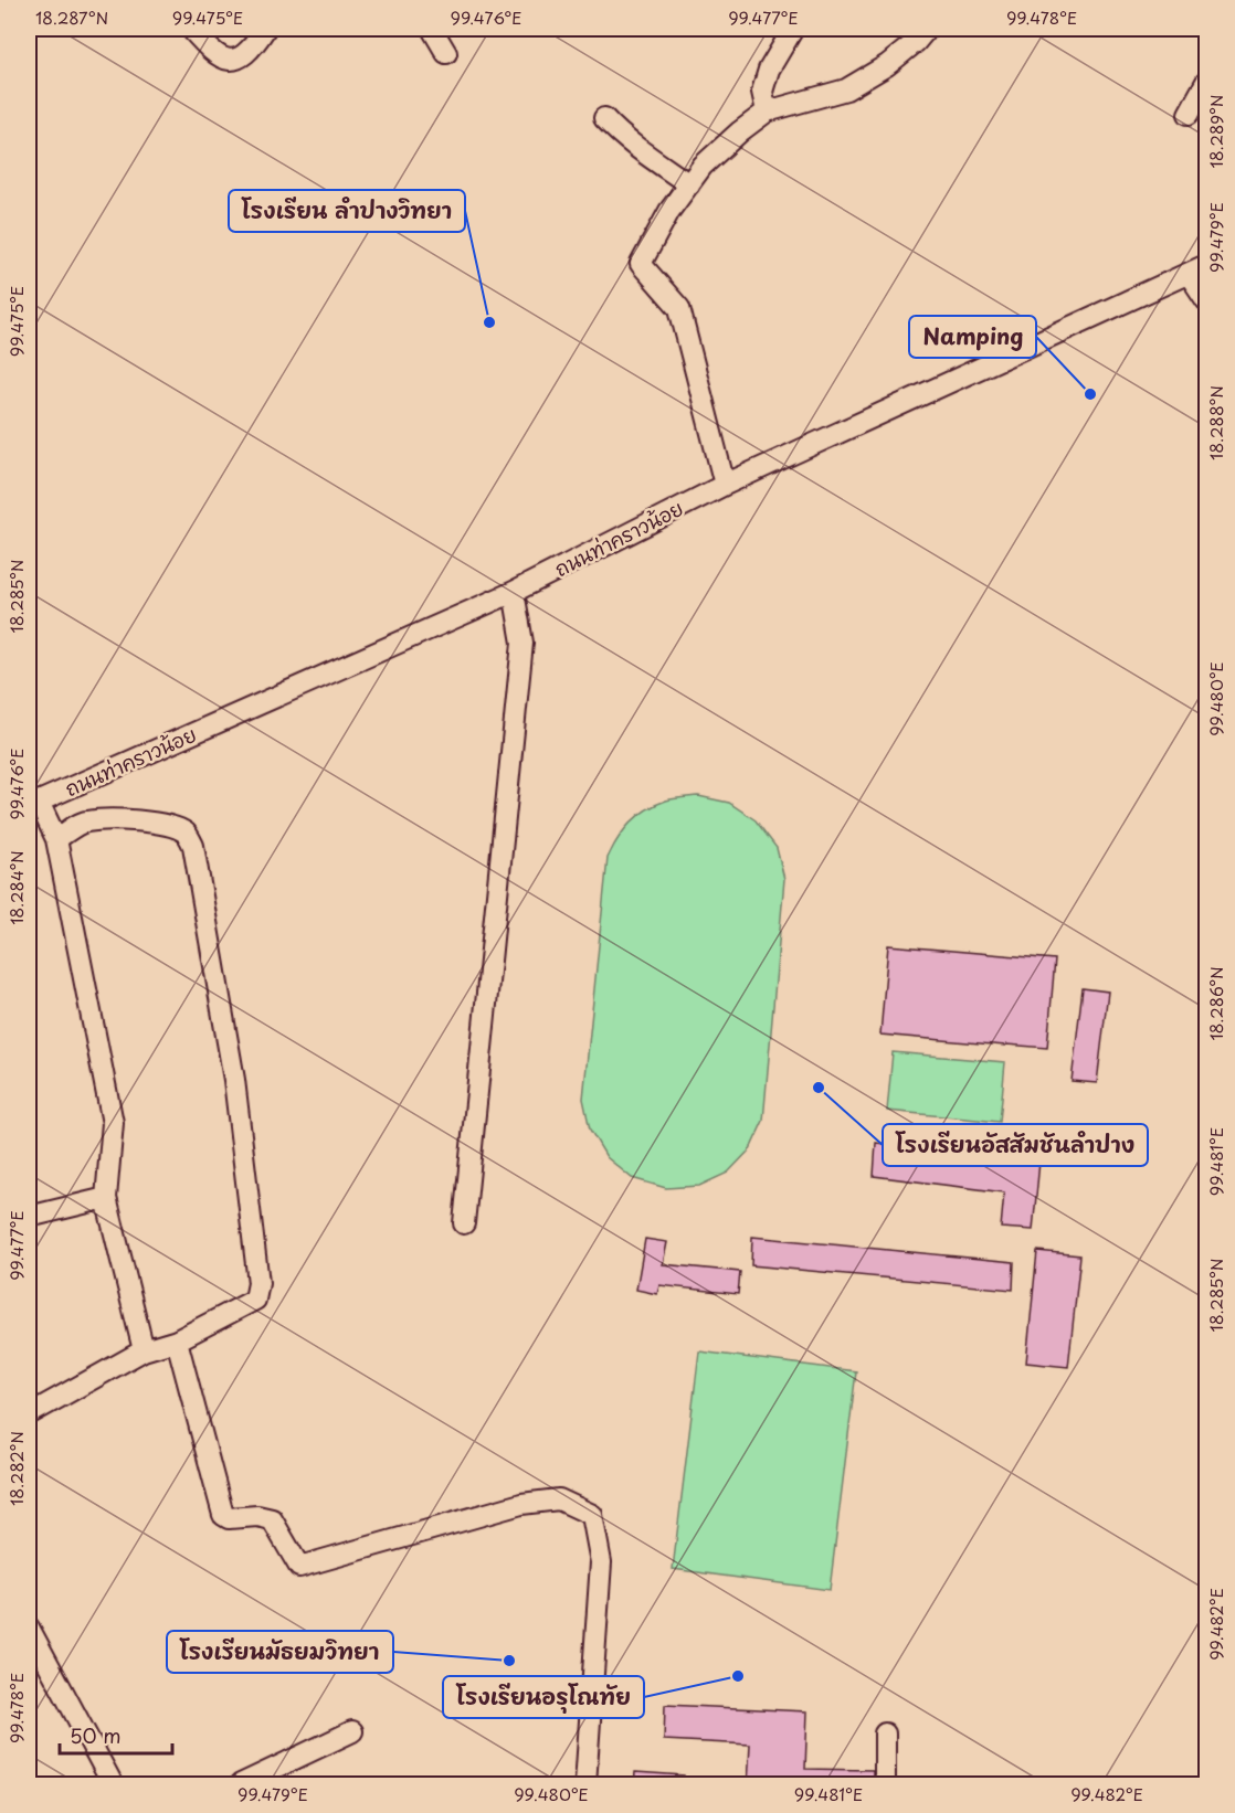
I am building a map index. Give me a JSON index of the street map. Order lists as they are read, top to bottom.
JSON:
{
  "streets": {
    "street": ["ถนนท่าคราวน้อย"]
  },
  "places": [
    "โรงเรียน ลำปางวิทยา",
    "Namping",
    "โรงเรียนอัสสัมชันลำปาง",
    "โรงเรียนมัธยมวิทยา",
    "โรงเรียนอรุโณทัย"
  ],
  "scale_bar": "50 m",
  "coordinates": [
    "18.287°N",
    "99.475°E",
    "99.476°E",
    "99.477°E",
    "99.478°E",
    "18.289°N",
    "99.479°E",
    "18.288°N",
    "18.285°N",
    "99.480°E",
    "18.284°N",
    "18.286°N",
    "99.481°E",
    "18.282°N",
    "99.482°E"
  ]
}
